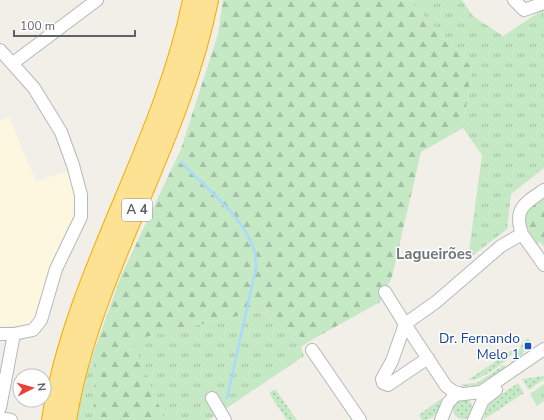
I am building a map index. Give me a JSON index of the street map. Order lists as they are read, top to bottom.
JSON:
{
  "streets": {
    "highway": ["A 4"]
  },
  "districts": ["Lagueirões"],
  "places": {
    "transit": ["Dr. Fernando Melo 1"]
  },
  "scale_bar": "100 m",
  "north": "right"
}
